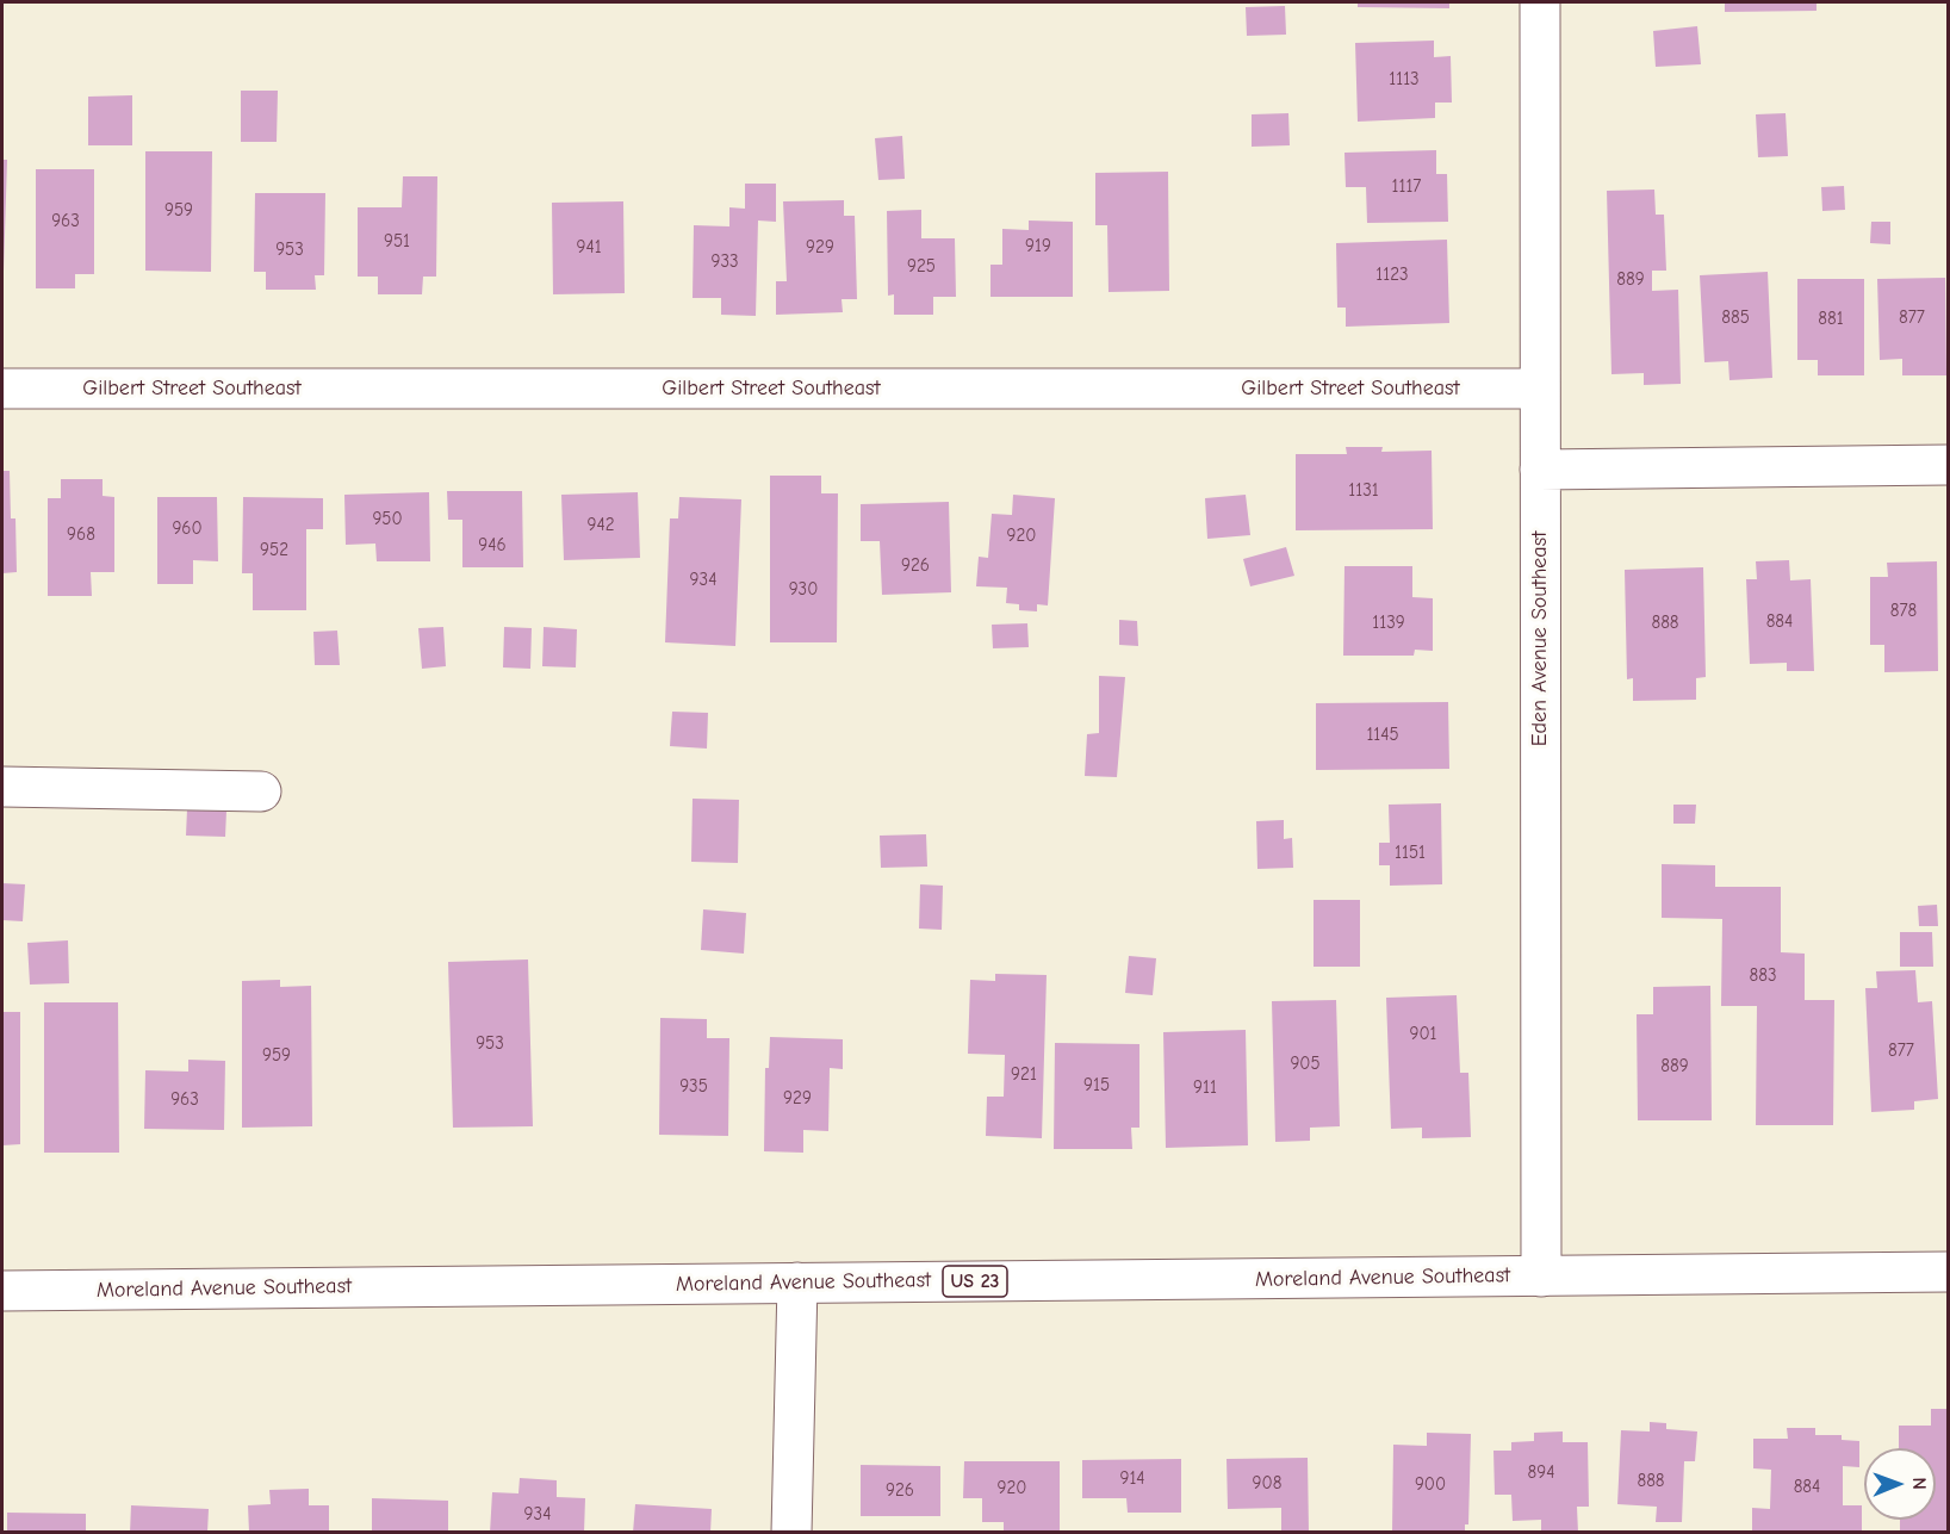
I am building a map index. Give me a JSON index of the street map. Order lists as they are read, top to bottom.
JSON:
{
  "streets": {
    "main road": [
      "Gilbert Street Southeast",
      "Eden Avenue Southeast",
      "Moreland Avenue Southeast",
      "US 23"
    ]
  },
  "crossings": [
    ["Gilbert Street Southeast", "Eden Avenue Southeast"],
    ["Eden Avenue Southeast", "Moreland Avenue Southeast"]
  ],
  "house_numbers": [
    "1113",
    "1117",
    "959",
    "963",
    "951",
    "919",
    "941",
    "929",
    "953",
    "933",
    "925",
    "1123",
    "889",
    "885",
    "877",
    "881",
    "1131",
    "950",
    "942",
    "960",
    "968",
    "920",
    "946",
    "952",
    "926",
    "934",
    "930",
    "878",
    "884",
    "1139",
    "888",
    "1145",
    "1151",
    "883",
    "901",
    "953",
    "877",
    "959",
    "905",
    "889",
    "921",
    "915",
    "935",
    "911",
    "929",
    "963",
    "894",
    "914",
    "888",
    "908",
    "900",
    "884",
    "920",
    "926",
    "934"
  ],
  "north": "right"
}
